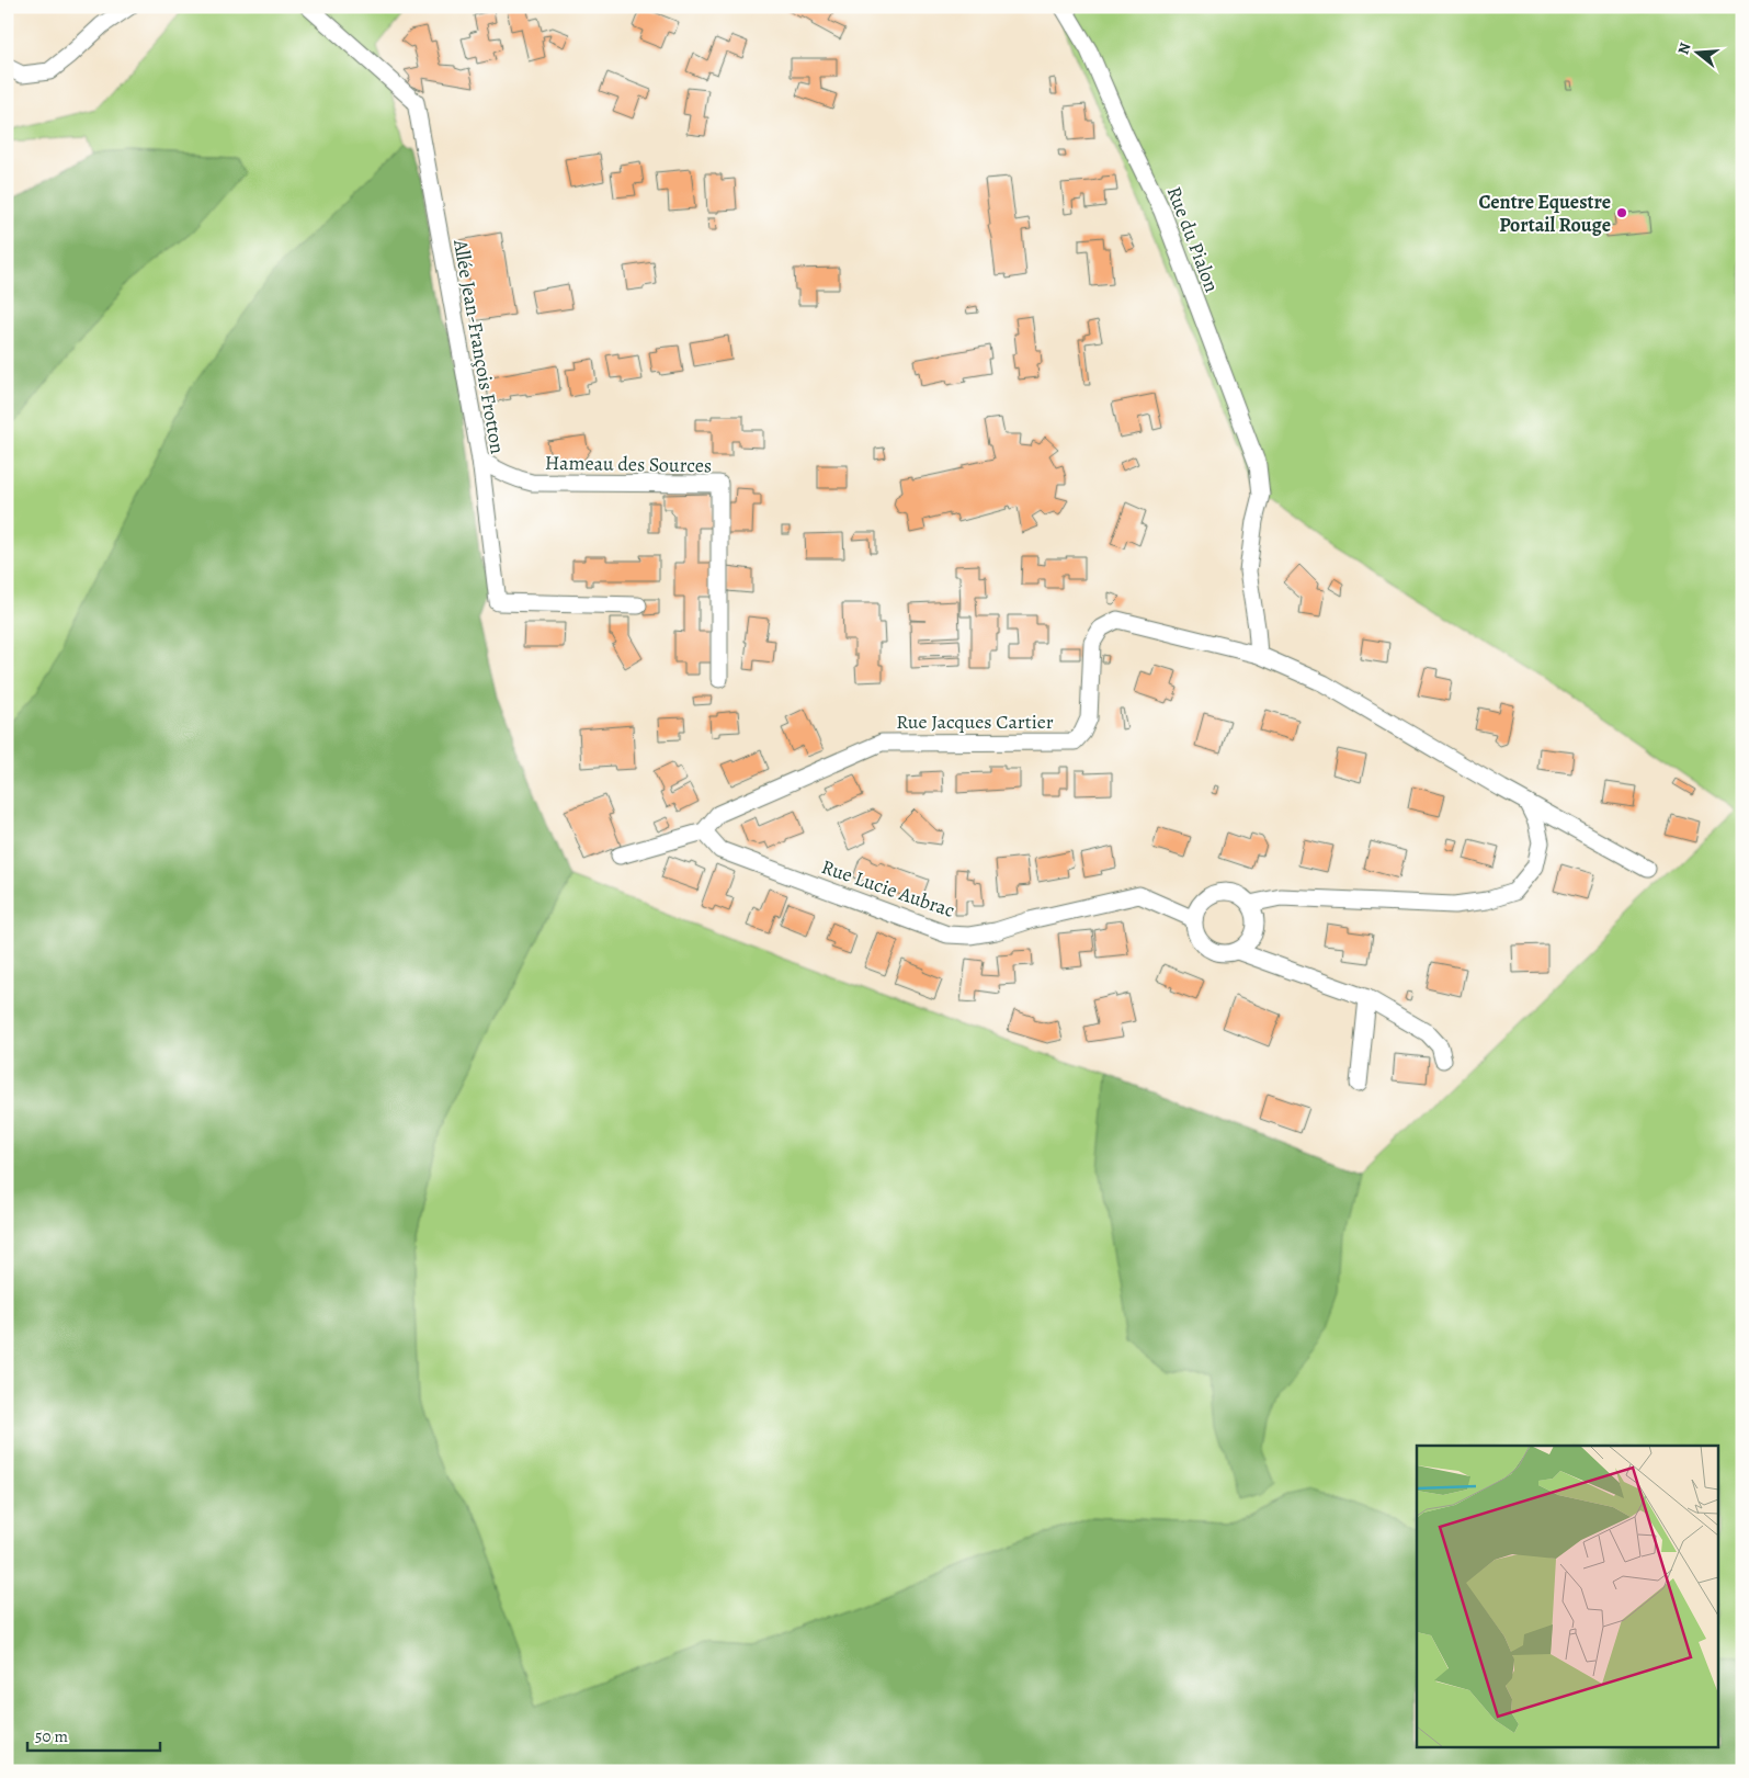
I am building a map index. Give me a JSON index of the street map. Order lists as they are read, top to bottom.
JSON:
{
  "streets": {
    "street": [
      "Rue du Pialon",
      "Allée Jean-François Frotton",
      "Hameau des Sources",
      "Rue Jacques Cartier",
      "Rue Lucie Aubrac"
    ]
  },
  "crossings": [
    ["Rue du Pialon", "Rue Jacques Cartier"],
    ["Allée Jean-François Frotton", "Hameau des Sources"],
    ["Rue Jacques Cartier", "Rue Lucie Aubrac"]
  ],
  "places": ["Centre Equestre Portail Rouge"],
  "scale_bar": "50 m",
  "north": "left"
}
